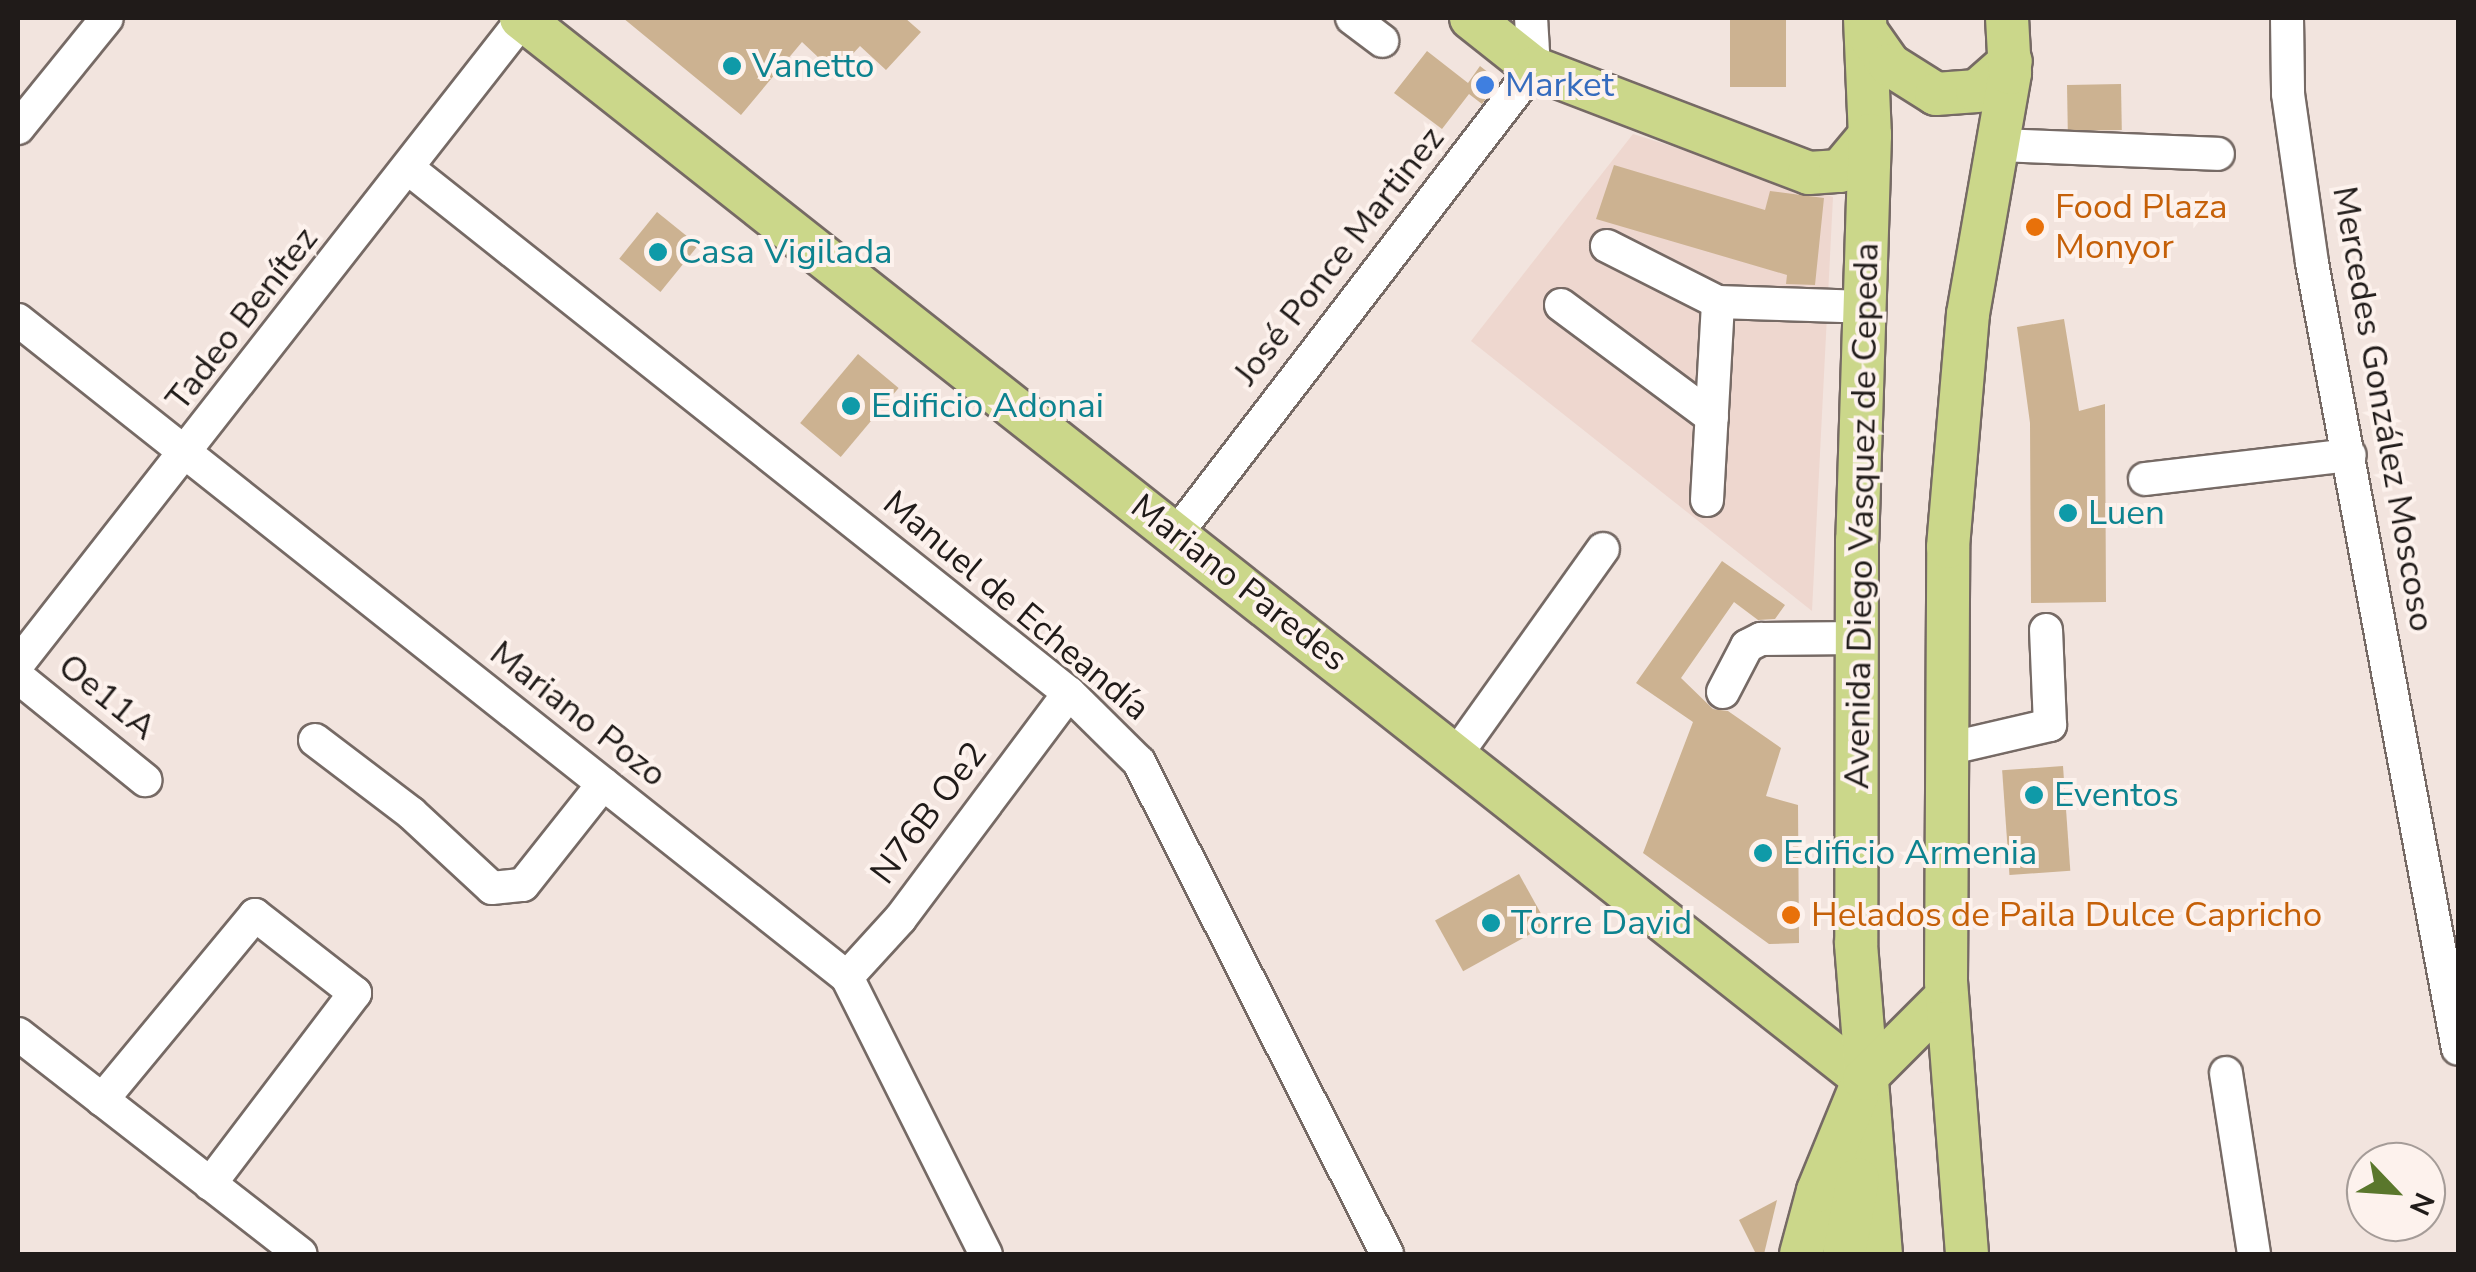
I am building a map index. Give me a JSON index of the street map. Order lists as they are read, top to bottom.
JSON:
{
  "streets": {
    "main road": ["Avenida Diego Vasquez de Cepeda", "Mariano Paredes"],
    "street": [
      "José Ponce Martinez",
      "Tadeo Benítez",
      "Mercedes González Moscoso",
      "Manuel de Echeandía",
      "Oe11A",
      "Mariano Pozo",
      "N76B Oe2"
    ]
  },
  "crossings": [
    ["José Ponce Martinez", "Mariano Paredes"],
    ["Tadeo Benítez", "Mariano Paredes"],
    ["Tadeo Benítez", "Manuel de Echeandía"],
    ["Tadeo Benítez", "Mariano Pozo"],
    ["Avenida Diego Vasquez de Cepeda", "Mariano Paredes"],
    ["Manuel de Echeandía", "N76B Oe2"],
    ["Mariano Pozo", "N76B Oe2"]
  ],
  "places": [
    "Vanetto",
    "Market",
    "Food Plaza Monyor",
    "Casa Vigilada",
    "Edificio Adonai",
    "Luen",
    "Eventos",
    "Edificio Armenia",
    "Helados de Paila Dulce Capricho",
    "Torre David"
  ],
  "north": "bottom right"
}
